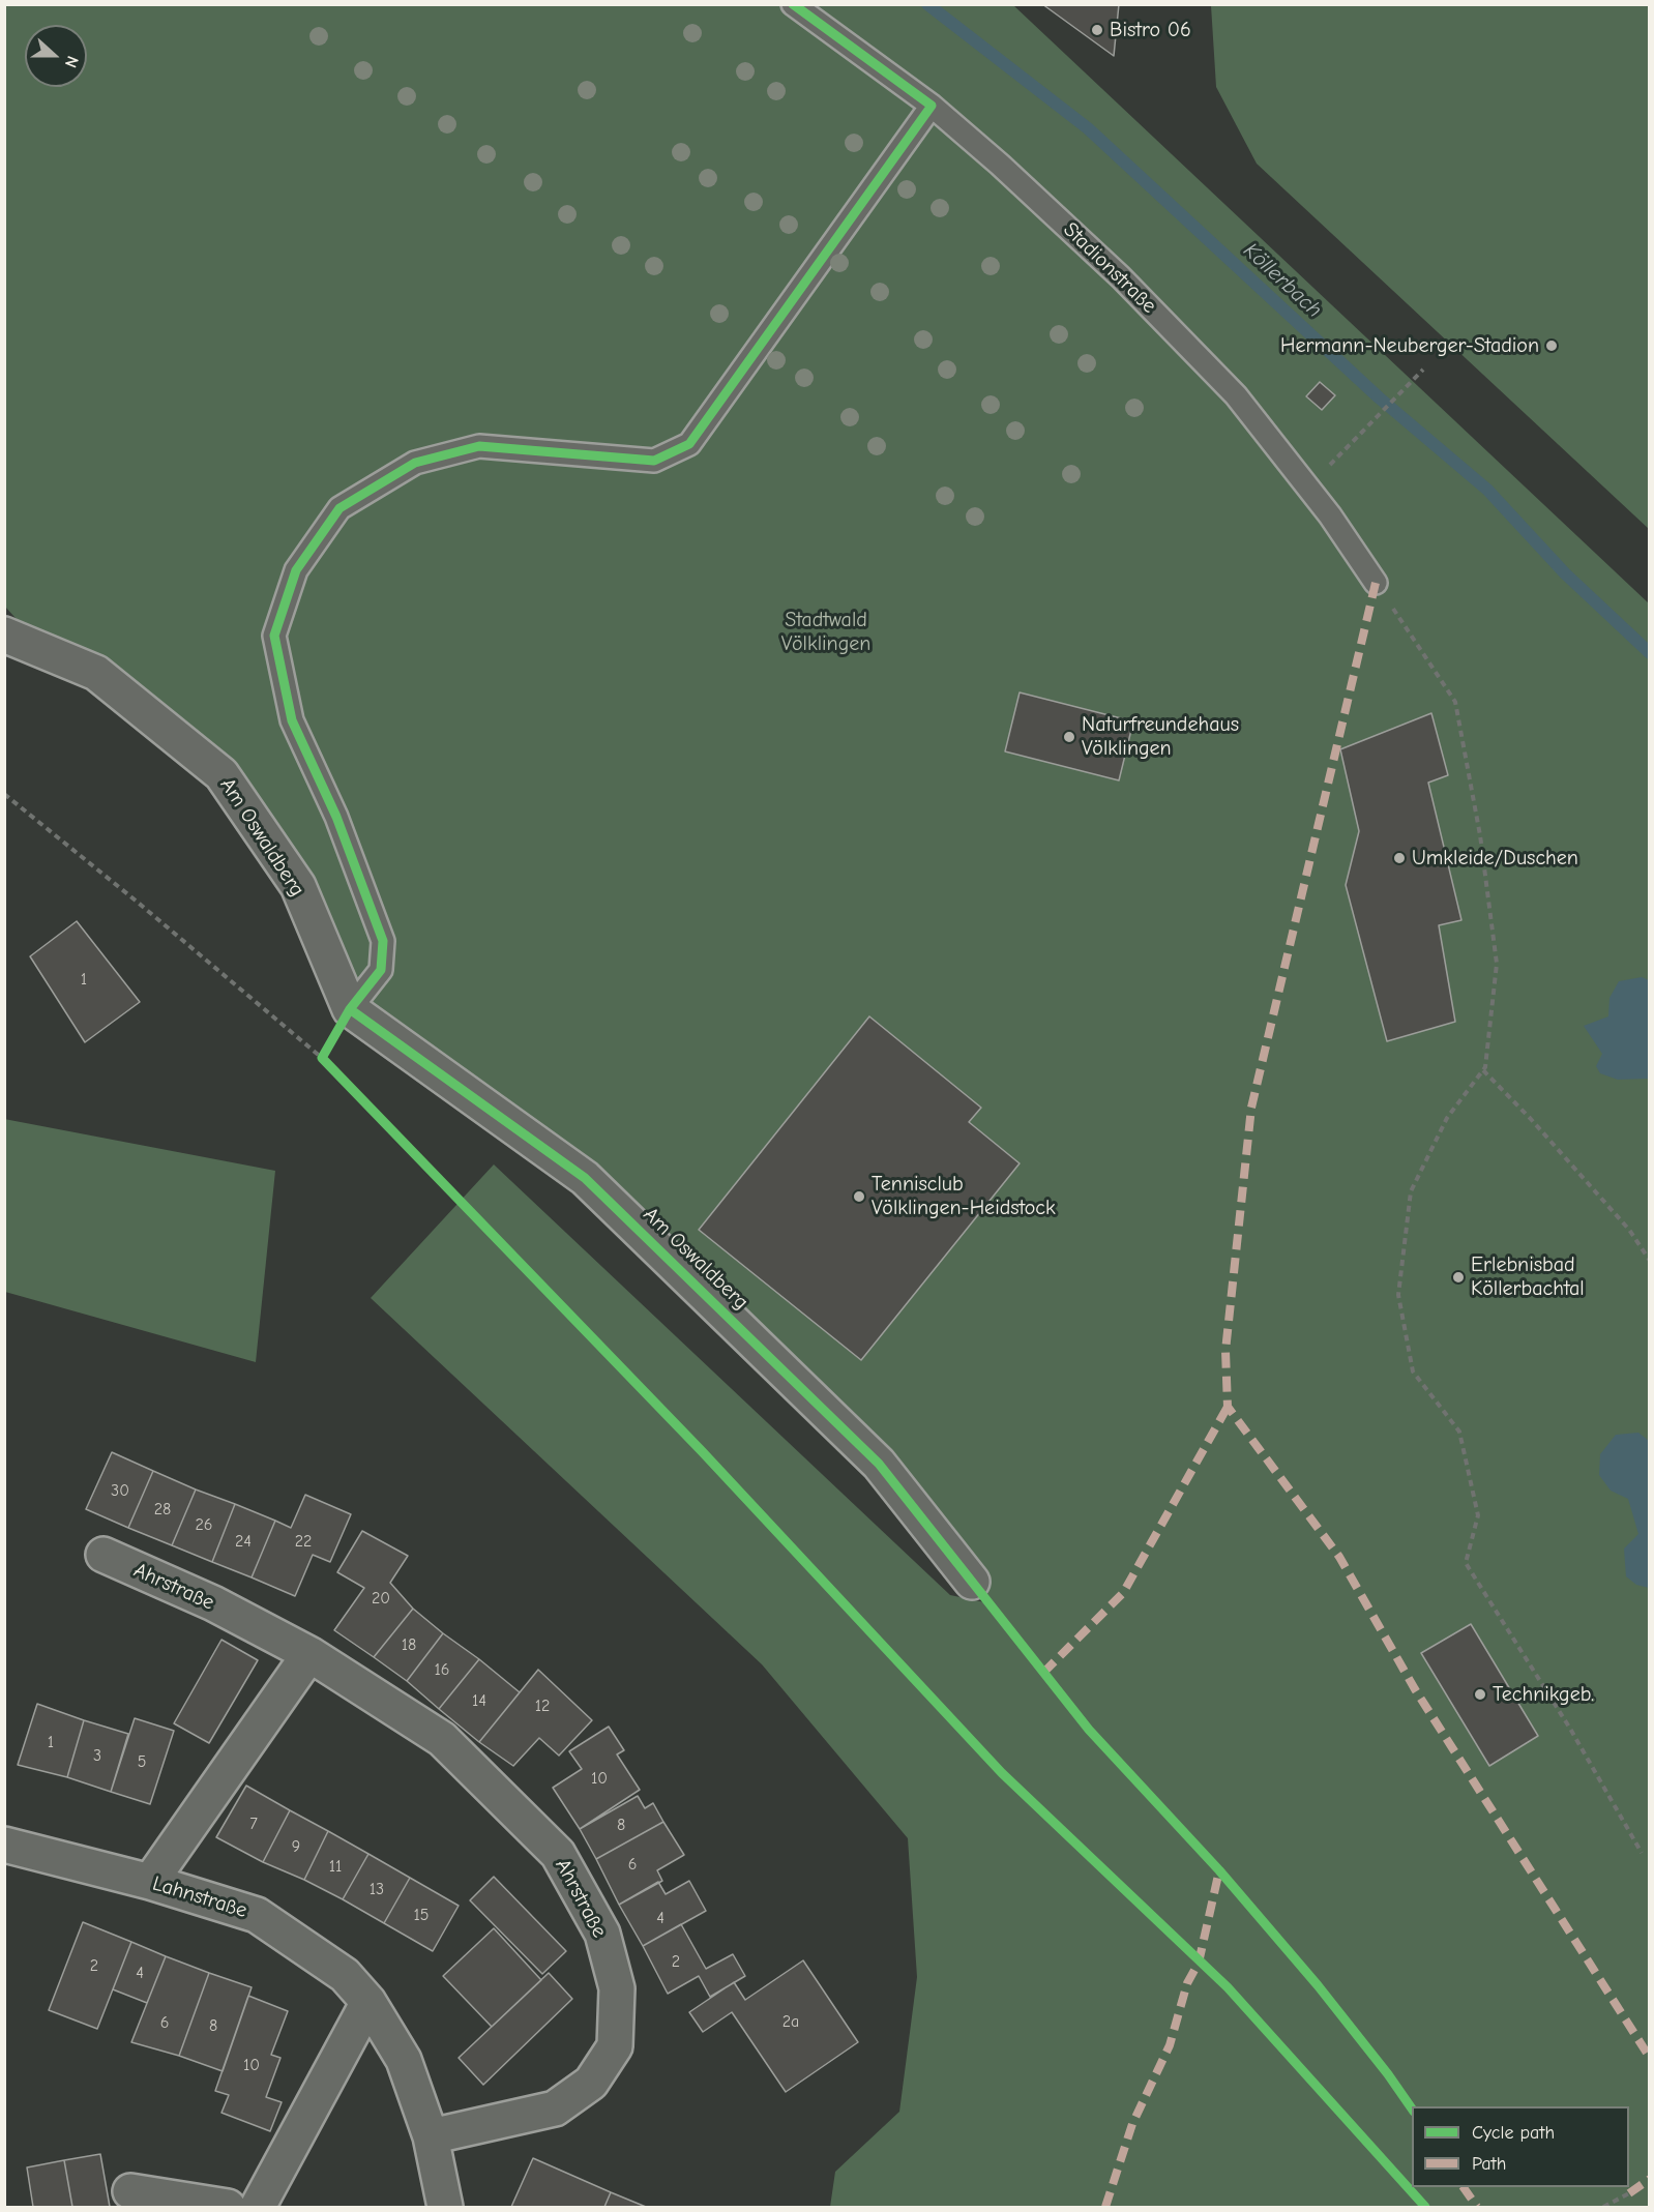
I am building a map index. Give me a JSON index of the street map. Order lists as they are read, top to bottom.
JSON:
{
  "streets": {
    "street": ["Am Oswaldberg", "Ahrstraße", "Lahnstraße"],
    "lane": ["Stadionstraße"]
  },
  "crossings": [
    ["Ahrstraße", "Lahnstraße"]
  ],
  "water": ["Köllerbach"],
  "parks": ["Stadtwald Völklingen"],
  "places": [
    "Bistro 06",
    "Hermann-Neuberger-Stadion",
    "Naturfreundehaus Völklingen",
    "Umkleide/Duschen",
    "Tennisclub Völklingen-Heidstock",
    "Erlebnisbad Köllerbachtal",
    "Technikgeb."
  ],
  "house_numbers": [
    "1",
    "30",
    "28",
    "26",
    "24",
    "22",
    "20",
    "18",
    "16",
    "14",
    "12",
    "1",
    "3",
    "5",
    "10",
    "7",
    "8",
    "9",
    "6",
    "11",
    "13",
    "15",
    "4",
    "2",
    "2",
    "4",
    "2a",
    "6",
    "8",
    "10"
  ],
  "legend": ["Cycle path", "Path"],
  "north": "right"
}
